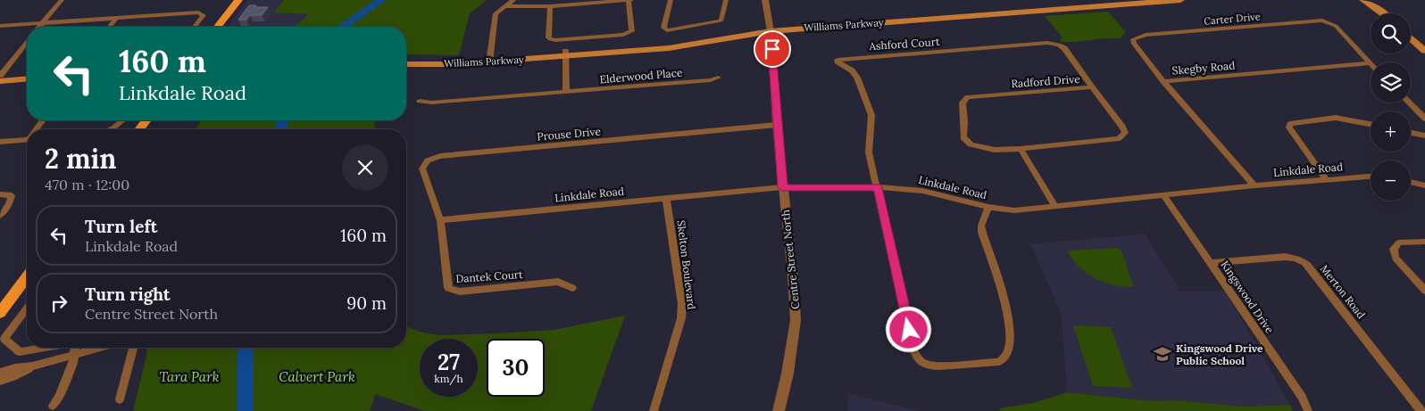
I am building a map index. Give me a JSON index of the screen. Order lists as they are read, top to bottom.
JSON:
{
  "streets": {
    "main road": ["Williams Parkway"],
    "street": [
      "Carter Drive",
      "Ashford Court",
      "Skegby Road",
      "Elderwood Place",
      "Radford Drive",
      "Prouse Drive",
      "Linkdale Road",
      "Centre Street North",
      "Skelton Boulevard",
      "Dantek Court",
      "Merton Road",
      "Kingswood Drive"
    ]
  },
  "crossings": [
    ["Carter Drive", "Skegby Road"],
    ["Williams Parkway", "Centre Street North"],
    ["Ashford Court", "Radford Drive"],
    ["Ashford Court", "Linkdale Road"],
    ["Skegby Road", "Linkdale Road"],
    ["Prouse Drive", "Linkdale Road"],
    ["Prouse Drive", "Centre Street North"],
    ["Prouse Drive", "Dantek Court"],
    ["Linkdale Road", "Centre Street North"],
    ["Linkdale Road", "Skelton Boulevard"],
    ["Linkdale Road", "Dantek Court"],
    ["Linkdale Road", "Kingswood Drive"],
    ["Merton Road", "Kingswood Drive"]
  ],
  "parks": ["Tara Park", "Calvert Park"],
  "places": {
    "school or university": ["Kingswood Drive Public School"]
  },
  "page": {
    "map_buttons": ["+", "−"],
    "turn": ["160 m", "Linkdale Road"],
    "heading": ["2 min", "470 m · 12:00"],
    "list": [
      {
        "name": "Turn left",
        "note": "Linkdale Road",
        "value": "160 m"
      },
      {
        "name": "Turn right",
        "note": "Centre Street North",
        "value": "90 m"
      }
    ],
    "speed": "27 km/h",
    "limit": "30"
  }
}
